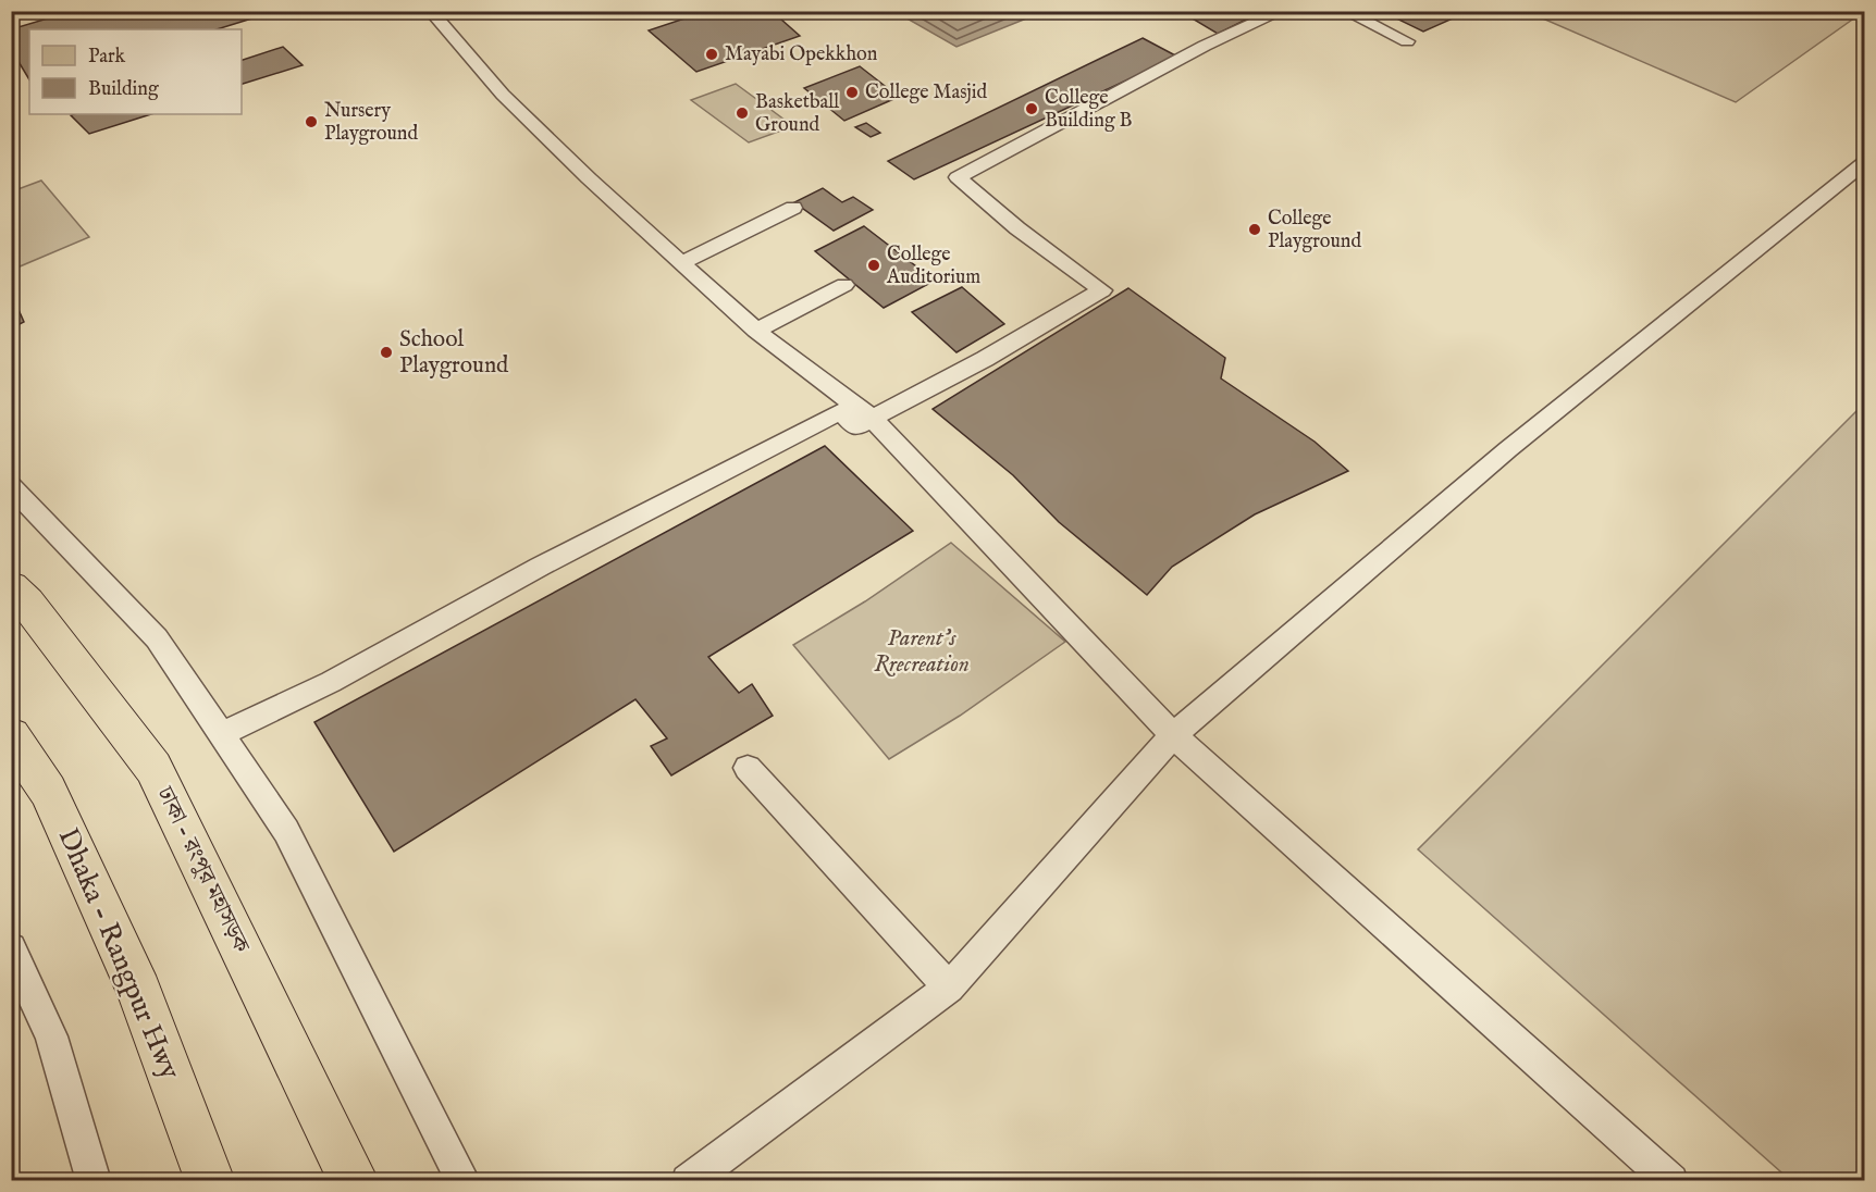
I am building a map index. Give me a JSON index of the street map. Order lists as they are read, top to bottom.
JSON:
{
  "streets": {
    "highway": ["ঢাকা - রংপুর মহাসড়ক", "Dhaka - Rangpur Hwy"]
  },
  "parks": ["Parent's Rrecreation"],
  "places": [
    "Mayabi Opekkhon",
    "College Masjid",
    "College Building B",
    "Basketball Ground",
    "Nursery Playground",
    "College Playground",
    "College Auditorium",
    "School Playground"
  ],
  "legend": ["Park", "Building"]
}
